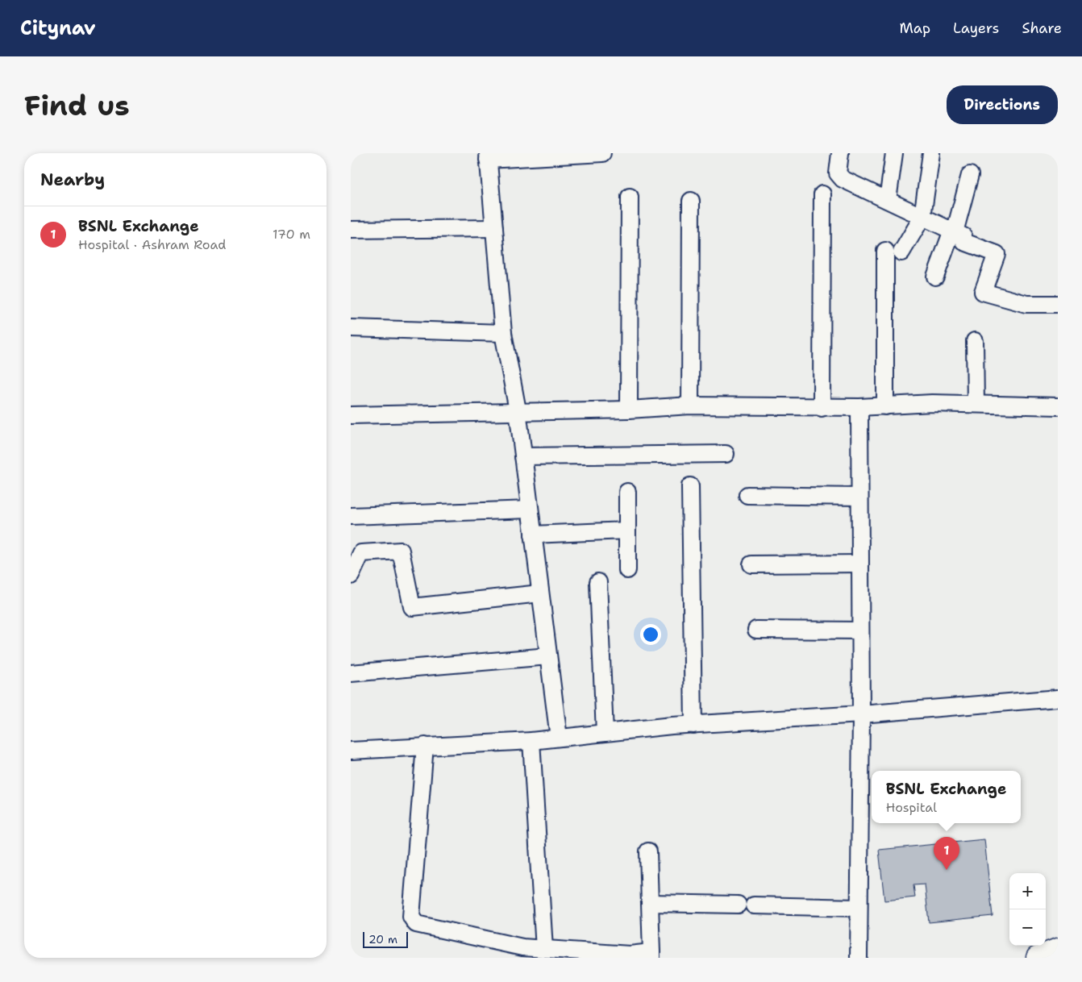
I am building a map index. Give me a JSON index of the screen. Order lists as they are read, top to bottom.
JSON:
{
  "scale_bar": "20 m",
  "page": {
    "header": "Citynav",
    "nav": ["Map", "Layers", "Share"],
    "buttons": "Directions",
    "title": "Find us",
    "heading": "Nearby",
    "list": [
      {
        "mark": "1",
        "name": "BSNL Exchange",
        "note": "Hospital · Ashram Road",
        "value": "170 m"
      }
    ],
    "popup": ["BSNL Exchange", "Hospital"],
    "pins": "1",
    "map_buttons": ["+", "−"],
    "scale": "20 m"
  }
}
